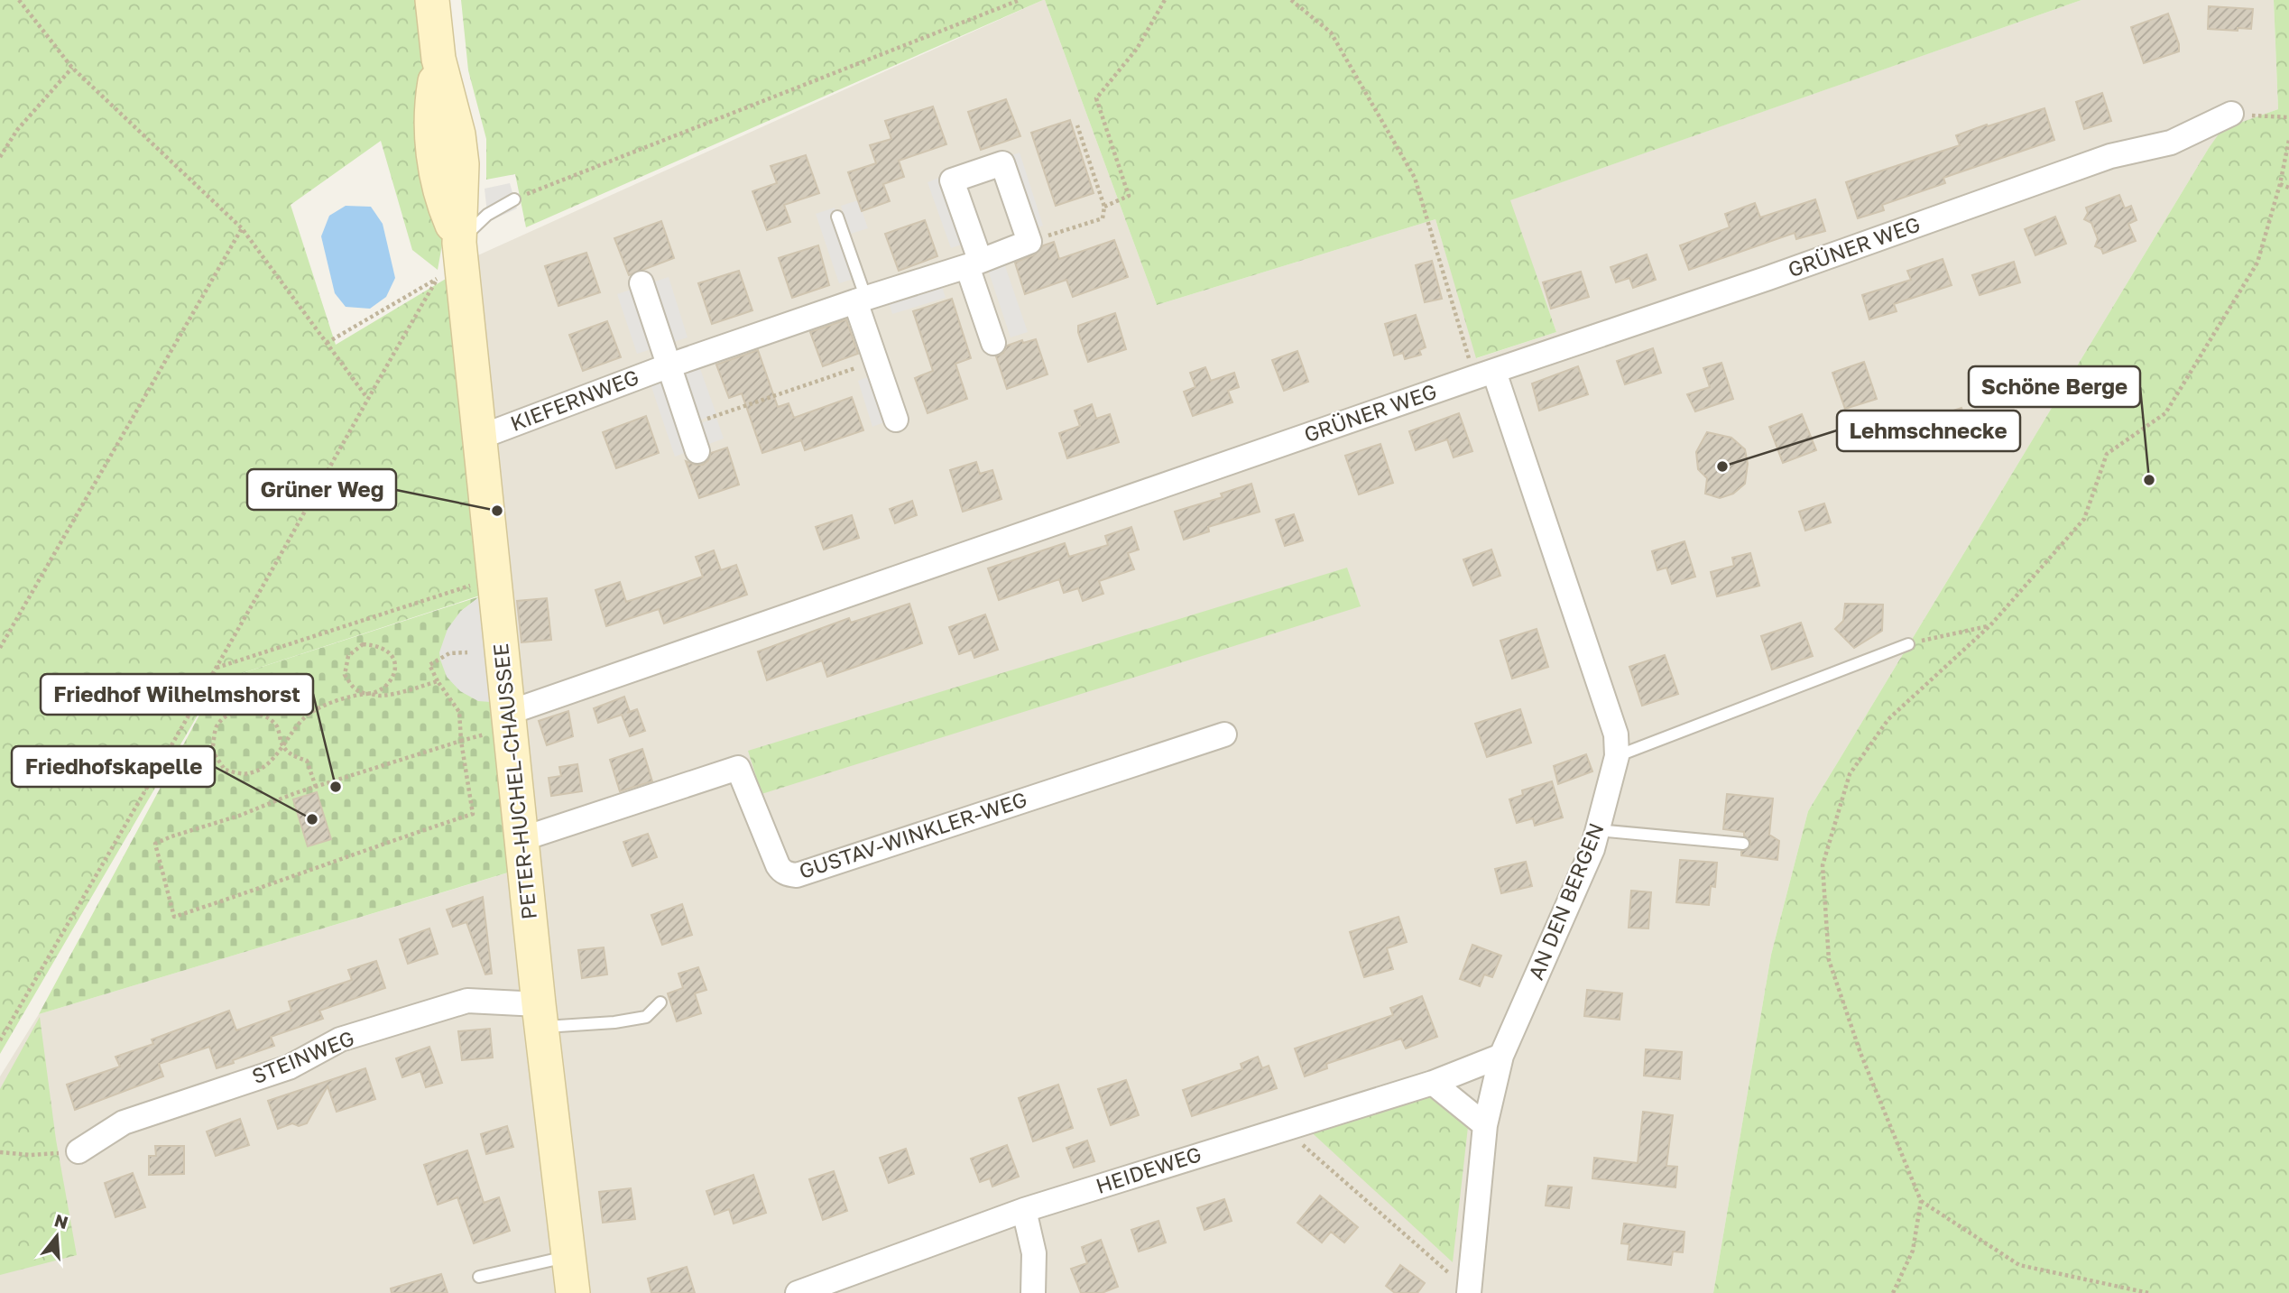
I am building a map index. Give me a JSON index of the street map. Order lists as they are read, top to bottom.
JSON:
{
  "streets": {
    "street": [
      "GRÜNER WEG",
      "KIEFERNWEG",
      "PETER-HUCHEL-CHAUSSEE",
      "GUSTAV-WINKLER-WEG",
      "AN DEN BERGEN",
      "STEINWEG",
      "HEIDEWEG"
    ]
  },
  "crossings": [
    ["GRÜNER WEG", "PETER-HUCHEL-CHAUSSEE"],
    ["GRÜNER WEG", "AN DEN BERGEN"],
    ["KIEFERNWEG", "PETER-HUCHEL-CHAUSSEE"],
    ["PETER-HUCHEL-CHAUSSEE", "GUSTAV-WINKLER-WEG"],
    ["PETER-HUCHEL-CHAUSSEE", "STEINWEG"],
    ["AN DEN BERGEN", "HEIDEWEG"]
  ],
  "places": [
    "Lehmschnecke",
    "Schöne Berge",
    "Grüner Weg",
    "Friedhof Wilhelmshorst",
    "Friedhofskapelle"
  ],
  "north": "top"
}
